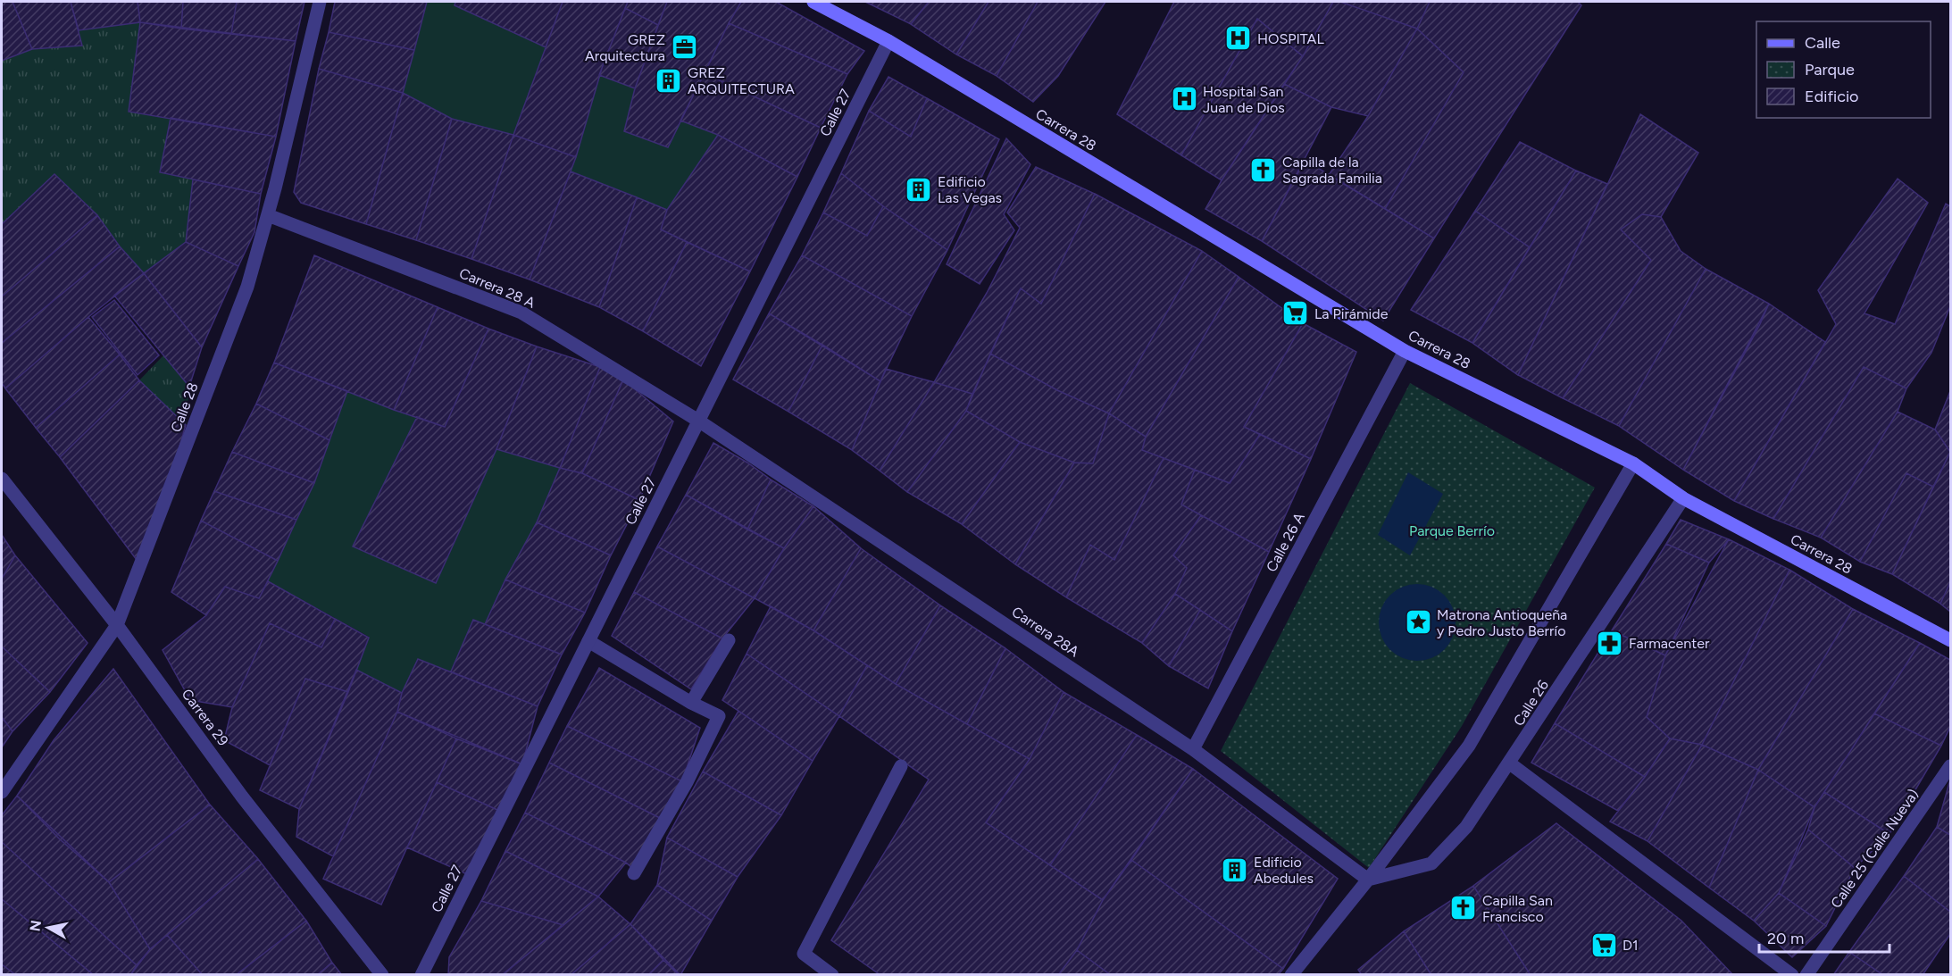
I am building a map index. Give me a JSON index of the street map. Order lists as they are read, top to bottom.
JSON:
{
  "streets": {
    "main road": ["Carrera 28"],
    "street": [
      "Calle 27",
      "Carrera 28 A",
      "Calle 28",
      "Calle 26 A",
      "Carrera 28A",
      "Calle 26",
      "Carrera 29",
      "Calle 25 (Calle Nueva)"
    ]
  },
  "crossings": [
    ["Calle 27", "Carrera 28"],
    ["Calle 27", "Carrera 28 A"],
    ["Calle 27", "Carrera 28A"],
    ["Carrera 28", "Calle 26 A"],
    ["Carrera 28", "Calle 26"],
    ["Carrera 28 A", "Calle 28"],
    ["Carrera 28 A", "Carrera 28A"],
    ["Calle 28", "Carrera 29"],
    ["Calle 26 A", "Carrera 28A"],
    ["Carrera 28A", "Calle 26"]
  ],
  "parks": ["Parque Berrío"],
  "places": {
    "hospital": ["HOSPITAL", "Hospital San Juan de Dios"],
    "office": ["GREZ Arquitectura"],
    "building": ["GREZ ARQUITECTURA", "Edificio Las Vegas", "Edificio Abedules"],
    "church": ["Capilla de la Sagrada Familia", "Capilla San Francisco"],
    "supermarket": ["La Pirámide", "D1"],
    "place": ["Matrona Antioqueña y Pedro Justo Berrío"],
    "pharmacy": ["Farmacenter"]
  },
  "legend": ["Calle", "Parque", "Edificio"],
  "scale_bar": "20 m",
  "north": "left"
}
